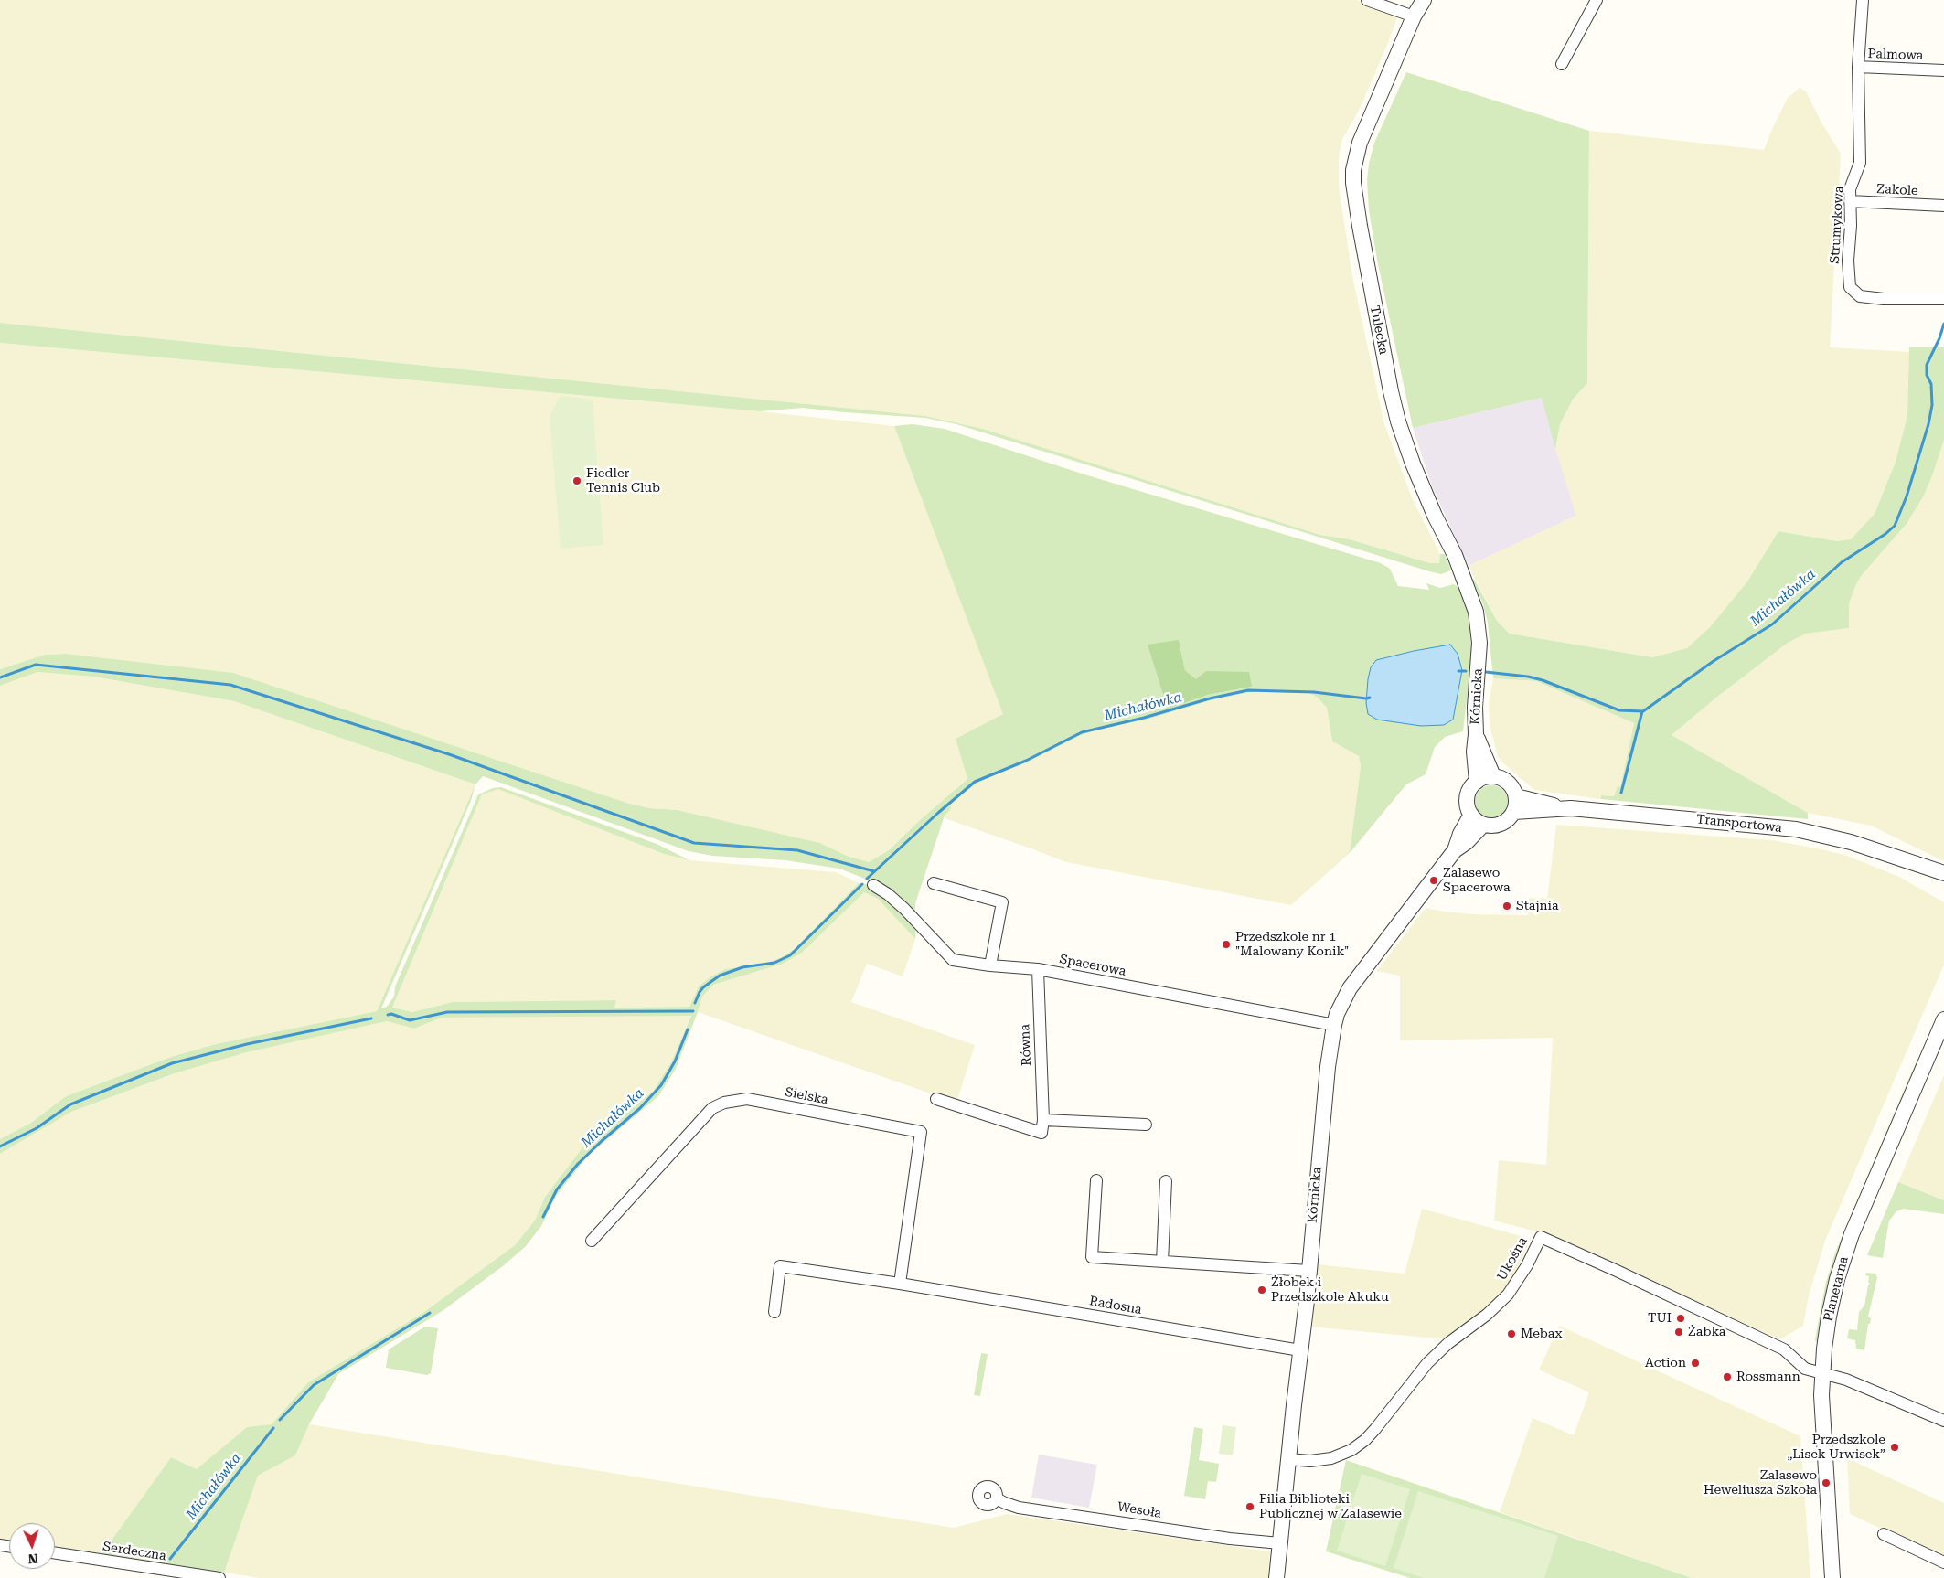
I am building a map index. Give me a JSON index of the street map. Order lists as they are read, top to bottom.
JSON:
{
  "streets": {
    "street": [
      "Palmowa",
      "Zakole",
      "Strumykowa",
      "Tulecka",
      "Kórnicka",
      "Transportowa",
      "Spacerowa",
      "Równa",
      "Sielska",
      "Ukośna",
      "Planetarna",
      "Radosna",
      "Wesoła",
      "Serdeczna"
    ]
  },
  "crossings": [
    ["Palmowa", "Strumykowa"],
    ["Zakole", "Strumykowa"],
    ["Tulecka", "Kórnicka"],
    ["Kórnicka", "Transportowa"],
    ["Kórnicka", "Spacerowa"],
    ["Kórnicka", "Ukośna"],
    ["Kórnicka", "Radosna"],
    ["Kórnicka", "Wesoła"],
    ["Spacerowa", "Równa"],
    ["Sielska", "Radosna"],
    ["Ukośna", "Planetarna"]
  ],
  "water": ["Michałówka"],
  "places": [
    "Fiedler Tennis Club",
    "Zalasewo Spacerowa",
    "Stajnia",
    "Przedszkole nr 1 \"Malowany Konik\"",
    "Żłobek i Przedszkole Akuku",
    "TUI",
    "Żabka",
    "Mebax",
    "Action",
    "Rossmann",
    "Przedszkole „Lisek Urwisek”",
    "Zalasewo Heweliusza Szkoła",
    "Filia Biblioteki Publicznej w Zalasewie"
  ],
  "north": "bottom"
}
